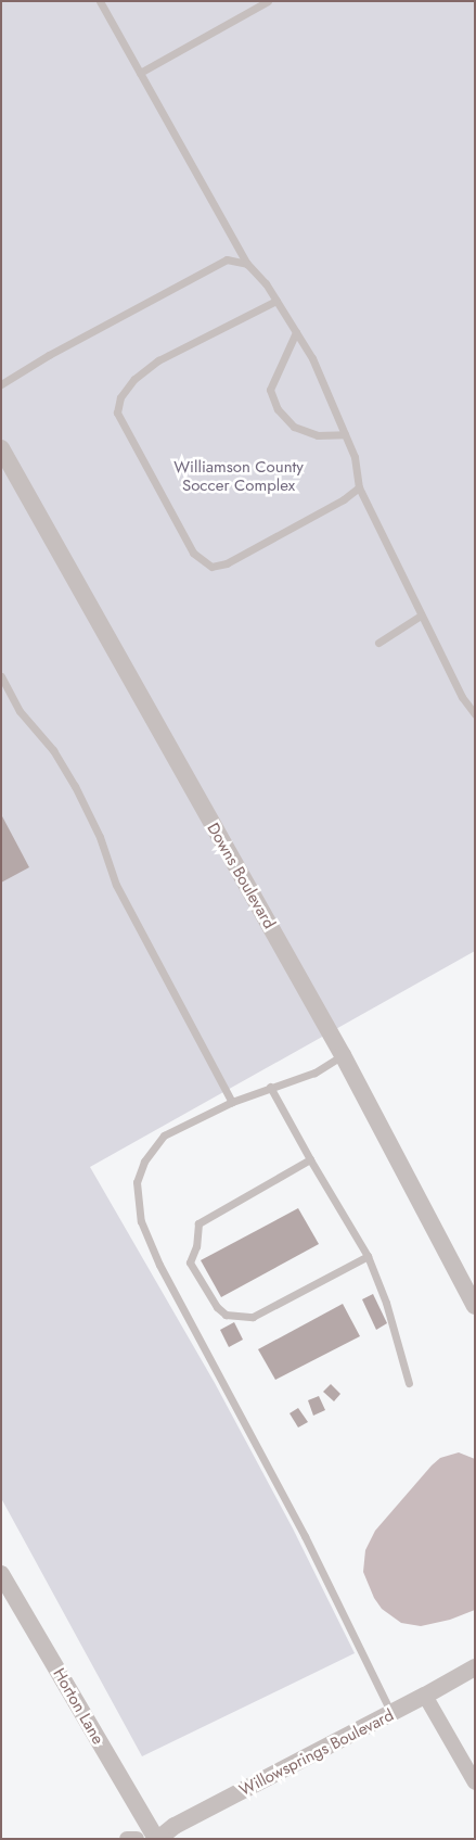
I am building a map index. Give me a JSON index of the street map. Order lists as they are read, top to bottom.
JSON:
{
  "streets": {
    "street": ["Downs Boulevard", "Horton Lane", "Willowsprings Boulevard"]
  },
  "crossings": [
    ["Horton Lane", "Willowsprings Boulevard"]
  ],
  "parks": ["Williamson County Soccer Complex"]
}
